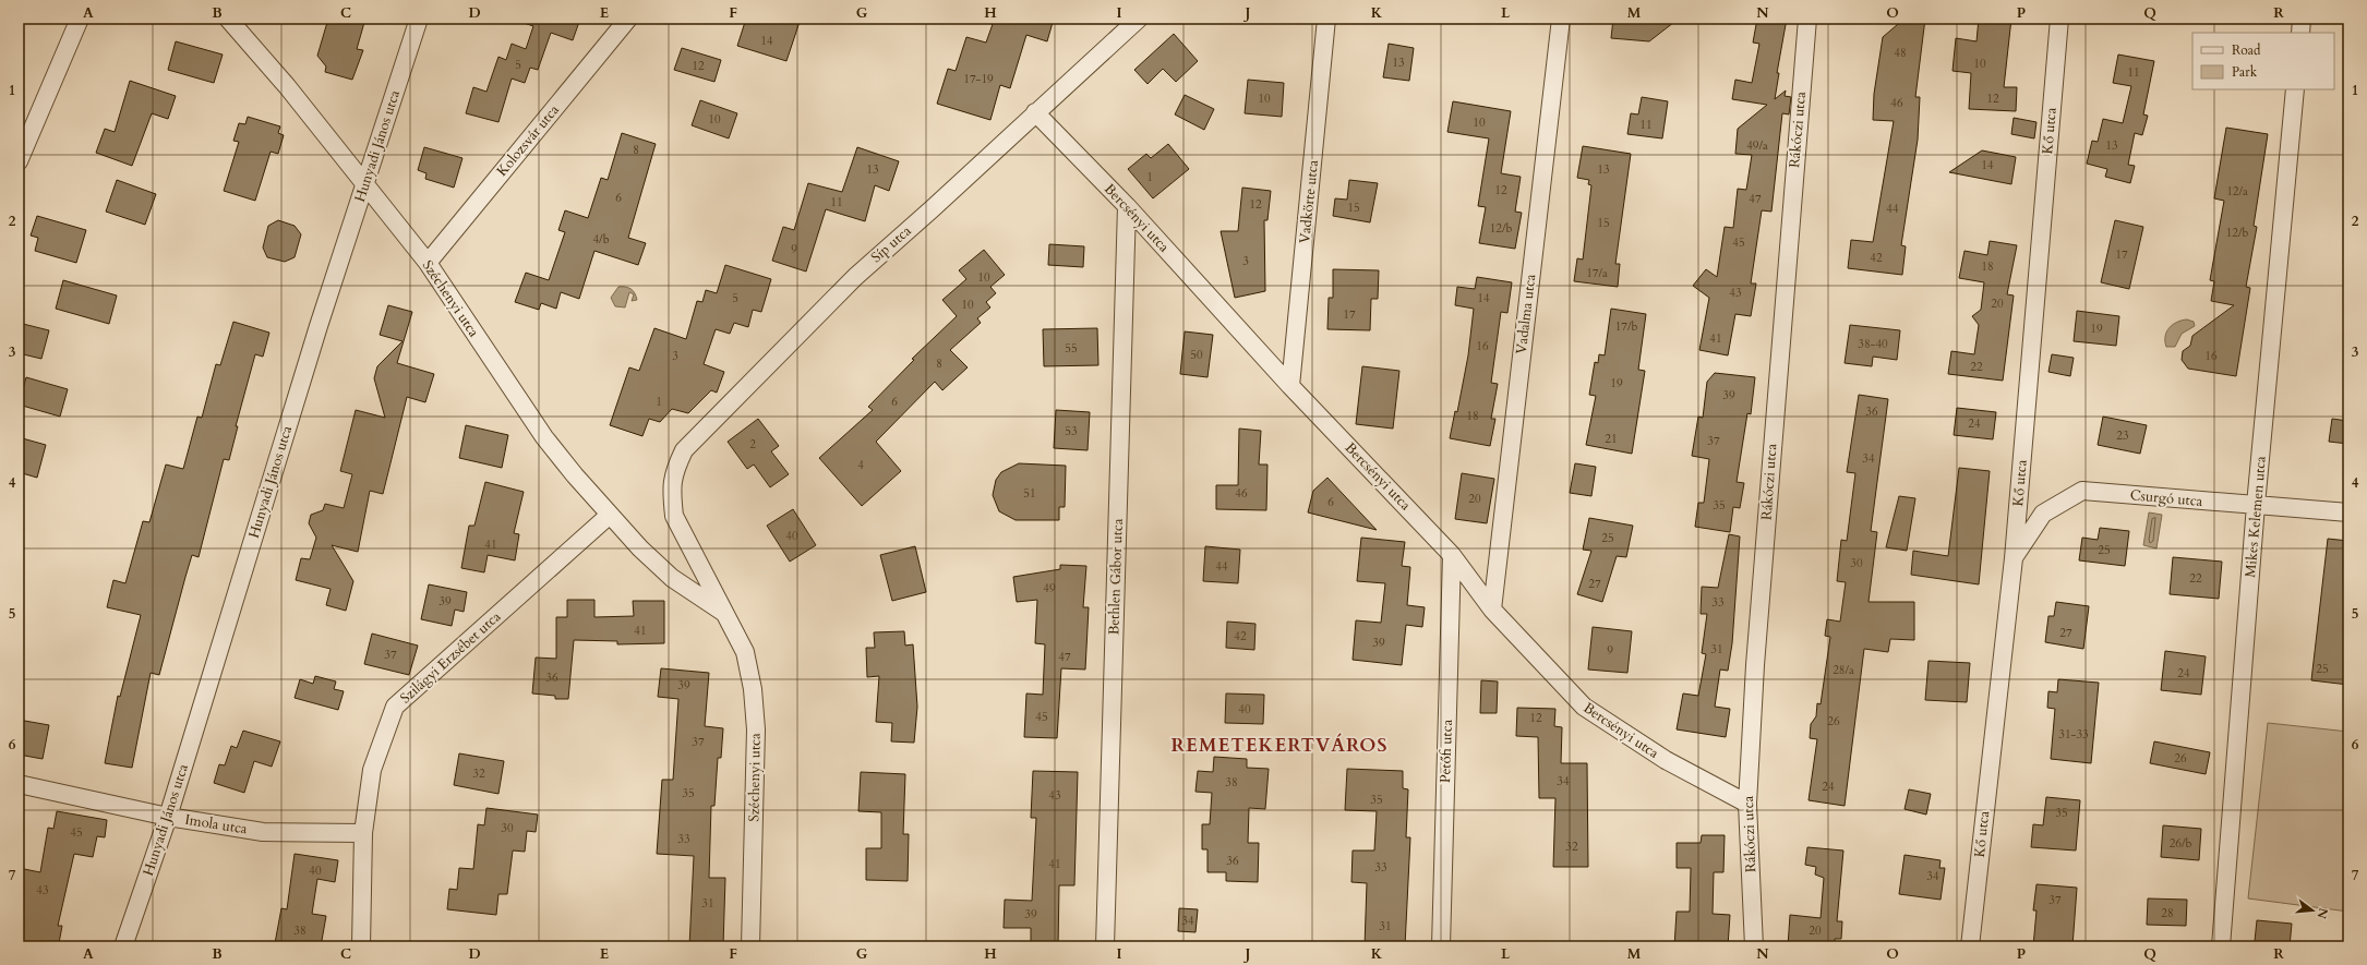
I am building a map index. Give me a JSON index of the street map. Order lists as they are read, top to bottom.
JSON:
{
  "streets": {
    "street": [
      "Rákóczi utca",
      "Kő utca",
      "Kolozsvár utca",
      "Hunyadi János utca",
      "Vadkörte utca",
      "Bercsényi utca",
      "Síp utca",
      "Széchenyi utca",
      "Vadalma utca",
      "Csurgó utca",
      "Mikes Kelemen utca",
      "Bethlen Gábor utca",
      "Szilágyi Erzsébet utca",
      "Petőfi utca",
      "Imola utca"
    ]
  },
  "crossings": [
    ["Rákóczi utca", "Bercsényi utca"],
    ["Kő utca", "Csurgó utca"],
    ["Kolozsvár utca", "Széchenyi utca"],
    ["Hunyadi János utca", "Széchenyi utca"],
    ["Hunyadi János utca", "Imola utca"],
    ["Vadkörte utca", "Bercsényi utca"],
    ["Bercsényi utca", "Síp utca"],
    ["Bercsényi utca", "Vadalma utca"],
    ["Bercsényi utca", "Bethlen Gábor utca"],
    ["Bercsényi utca", "Petőfi utca"],
    ["Síp utca", "Széchenyi utca"],
    ["Széchenyi utca", "Szilágyi Erzsébet utca"],
    ["Csurgó utca", "Mikes Kelemen utca"],
    ["Szilágyi Erzsébet utca", "Imola utca"]
  ],
  "districts": ["REMETEKERTVÁROS"],
  "house_numbers": [
    "14",
    "48",
    "13",
    "10",
    "5",
    "12",
    "11",
    "17-19",
    "10",
    "12",
    "46",
    "10",
    "10",
    "11",
    "49/a",
    "13",
    "8",
    "14",
    "13",
    "13",
    "1",
    "12",
    "12/a",
    "6",
    "47",
    "11",
    "12",
    "15",
    "44",
    "15",
    "12/b",
    "12/b",
    "4/b",
    "45",
    "9",
    "17",
    "42",
    "3",
    "18",
    "17/a",
    "10",
    "43",
    "5",
    "14",
    "20",
    "10",
    "17",
    "17/b",
    "19",
    "41",
    "38-40",
    "16",
    "55",
    "50",
    "3",
    "16",
    "8",
    "22",
    "19",
    "39",
    "1",
    "6",
    "36",
    "18",
    "24",
    "53",
    "23",
    "21",
    "37",
    "2",
    "34",
    "4",
    "51",
    "46",
    "20",
    "6",
    "35",
    "40",
    "25",
    "41",
    "25",
    "30",
    "44",
    "22",
    "27",
    "49",
    "39",
    "33",
    "41",
    "27",
    "42",
    "39",
    "31",
    "9",
    "37",
    "47",
    "25",
    "28/a",
    "24",
    "36",
    "39",
    "40",
    "45",
    "12",
    "26",
    "31-33",
    "37",
    "26",
    "32",
    "34",
    "38",
    "24",
    "35",
    "43",
    "35",
    "35",
    "30",
    "45",
    "33",
    "26/b",
    "32",
    "36",
    "41",
    "33",
    "40",
    "34",
    "43",
    "37",
    "31",
    "28",
    "39",
    "34",
    "31",
    "38",
    "20"
  ],
  "legend": ["Road", "Park"],
  "north": "right",
  "grid": {
    "columns": [
      "A",
      "B",
      "C",
      "D",
      "E",
      "F",
      "G",
      "H",
      "I",
      "J",
      "K",
      "L",
      "M",
      "N",
      "O",
      "P",
      "Q",
      "R"
    ],
    "rows": [
      "1",
      "2",
      "3",
      "4",
      "5",
      "6",
      "7"
    ]
  }
}
